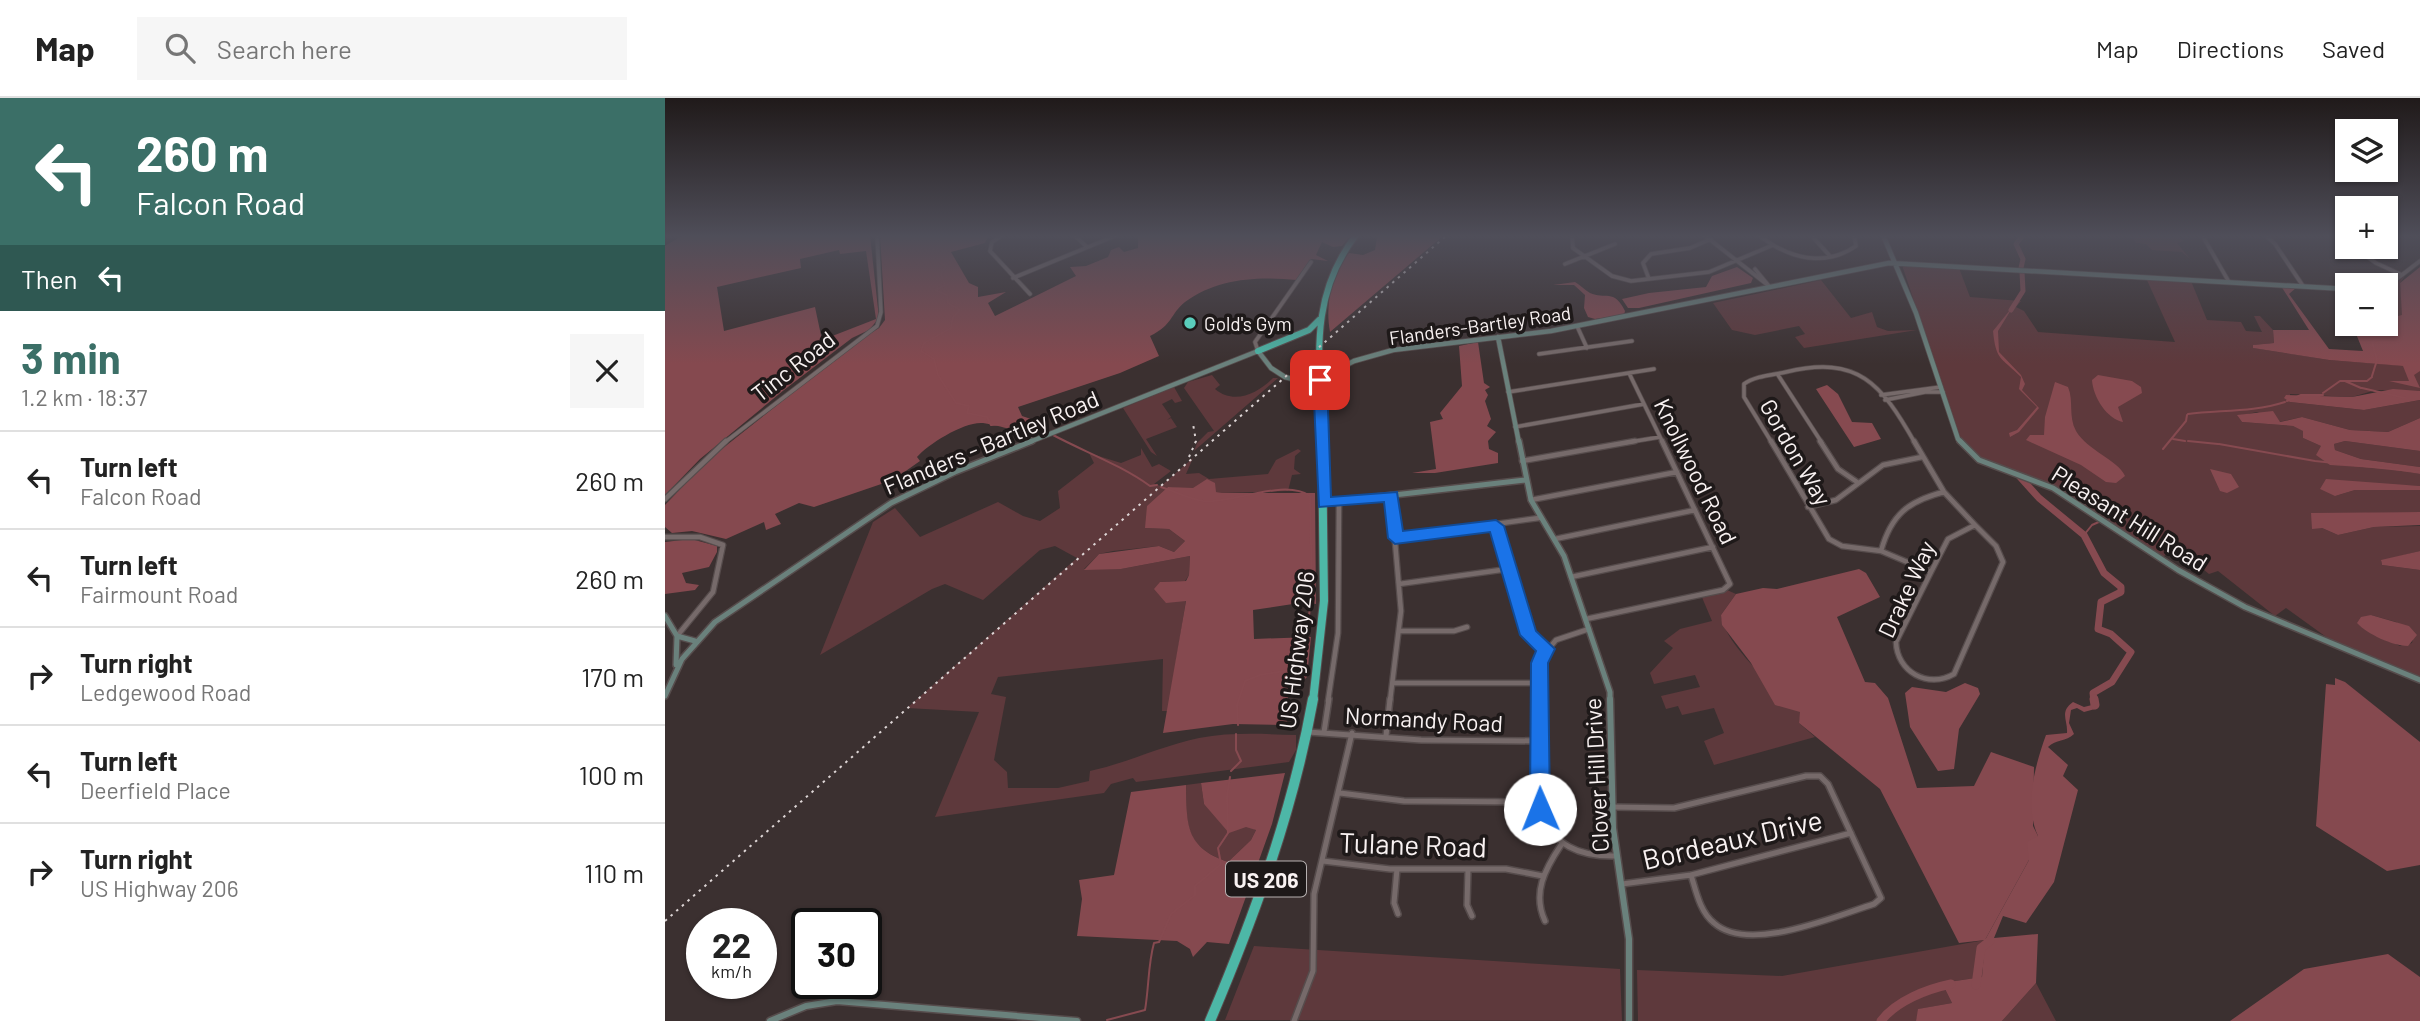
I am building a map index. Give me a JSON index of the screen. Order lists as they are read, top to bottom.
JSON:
{
  "streets": {
    "highway": ["US Highway 206", "US 206"],
    "main road": ["Flanders - Bartley Road"],
    "street": [
      "Flanders-Bartley Road",
      "Tinc Road",
      "Gordon Way",
      "Knollwood Road",
      "Pleasant Hill Road",
      "Drake Way",
      "Normandy Road",
      "Clover Hill Drive",
      "Bordeaux Drive",
      "Tulane Road"
    ]
  },
  "crossings": [
    ["Flanders-Bartley Road", "US Highway 206"],
    ["Flanders-Bartley Road", "Clover Hill Drive"],
    ["Gordon Way", "Drake Way"],
    ["Knollwood Road", "Clover Hill Drive"],
    ["US Highway 206", "Normandy Road"],
    ["Clover Hill Drive", "Bordeaux Drive"]
  ],
  "places": ["Gold's Gym"],
  "page": {
    "header": "Map",
    "search": "Search here",
    "nav": ["Map", "Directions", "Saved"],
    "turn": ["260 m", "Falcon Road"],
    "map_buttons": ["+", "−"],
    "then": "Then",
    "heading": ["3 min", "1.2 km · 18:37"],
    "list": [
      {
        "name": "Turn left",
        "note": "Falcon Road",
        "value": "260 m"
      },
      {
        "name": "Turn left",
        "note": "Fairmount Road",
        "value": "260 m"
      },
      {
        "name": "Turn right",
        "note": "Ledgewood Road",
        "value": "170 m"
      },
      {
        "name": "Turn left",
        "note": "Deerfield Place",
        "value": "100 m"
      },
      {
        "name": "Turn right",
        "note": "US Highway 206",
        "value": "110 m"
      }
    ],
    "speed": "22 km/h",
    "limit": "30"
  }
}
